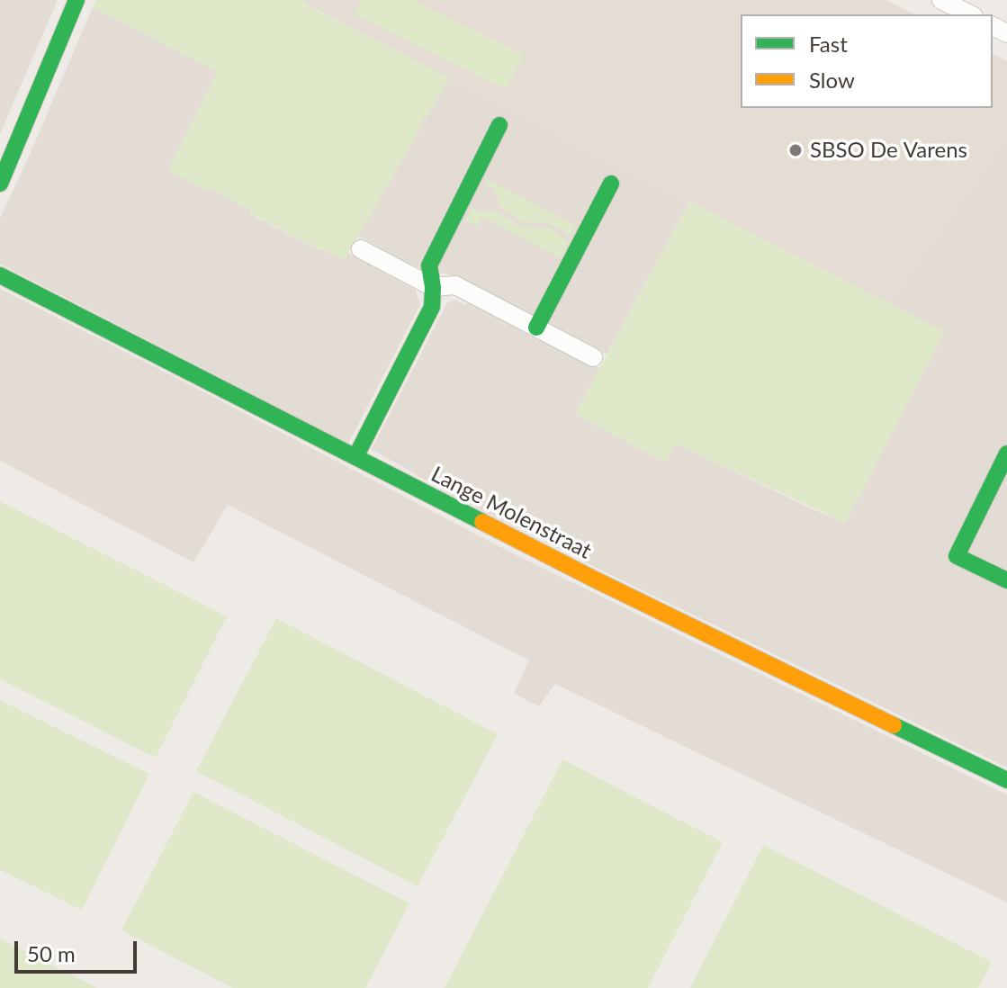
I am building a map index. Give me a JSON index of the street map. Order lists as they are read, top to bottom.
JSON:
{
  "streets": {
    "street": ["Lange Molenstraat"]
  },
  "places": ["SBSO De Varens"],
  "legend": ["Fast", "Slow"],
  "scale_bar": "50 m"
}
